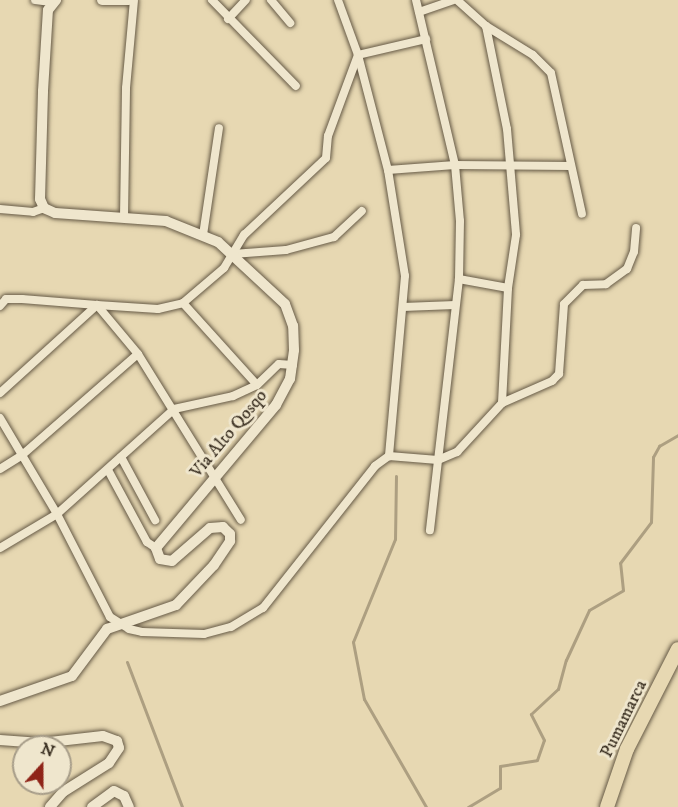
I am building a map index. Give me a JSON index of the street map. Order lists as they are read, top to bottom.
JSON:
{
  "streets": {
    "main road": ["Pumamarca"],
    "street": ["Via Alto Qosqo"]
  },
  "north": "top"
}
